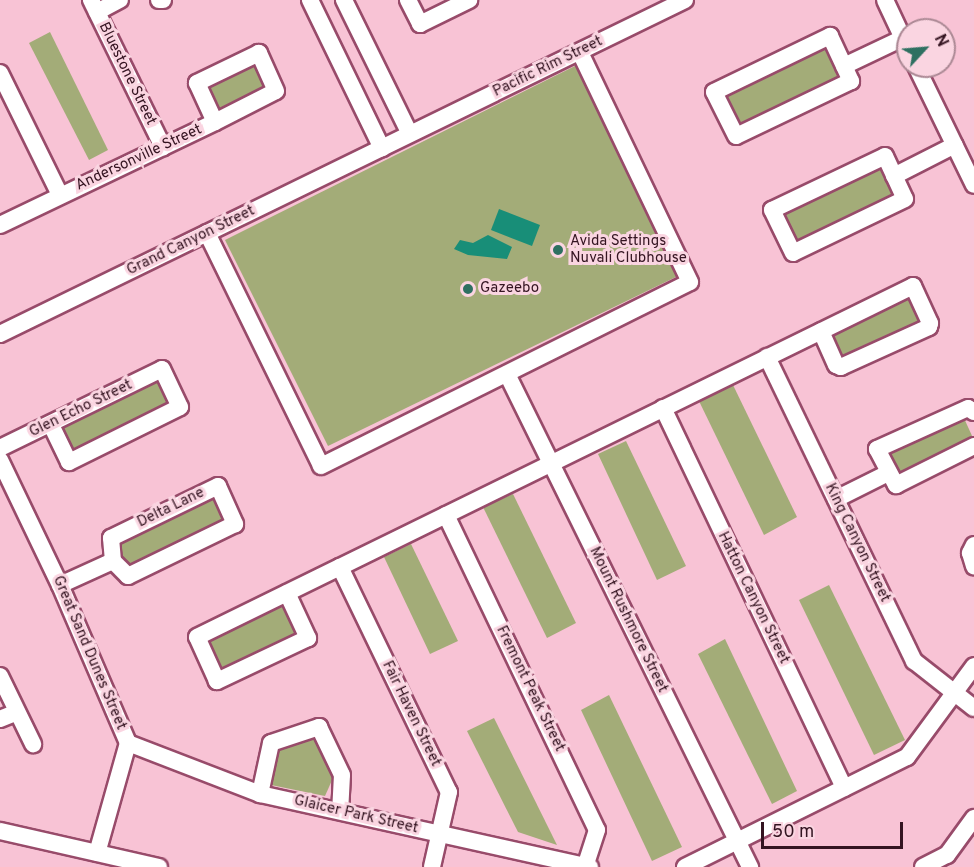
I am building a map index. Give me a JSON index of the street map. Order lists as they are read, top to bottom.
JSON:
{
  "streets": {
    "street": [
      "Pacific Rim Street",
      "Bluestone Street",
      "Andersonville Street",
      "Grand Canyon Street",
      "Glen Echo Street",
      "Delta Lane",
      "King Canyon Street",
      "Hatton Canyon Street",
      "Mount Rushmore Street",
      "Great Sand Dunes Street",
      "Fremont Peak Street",
      "Fair Haven Street",
      "Glaicer Park Street"
    ]
  },
  "crossings": [
    ["Pacific Rim Street", "Grand Canyon Street"],
    ["Bluestone Street", "Andersonville Street"],
    ["Great Sand Dunes Street", "Glaicer Park Street"],
    ["Fremont Peak Street", "Glaicer Park Street"],
    ["Fair Haven Street", "Glaicer Park Street"]
  ],
  "places": ["Avida Settings Nuvali Clubhouse", "Gazeebo"],
  "scale_bar": "50 m",
  "north": "top right"
}
